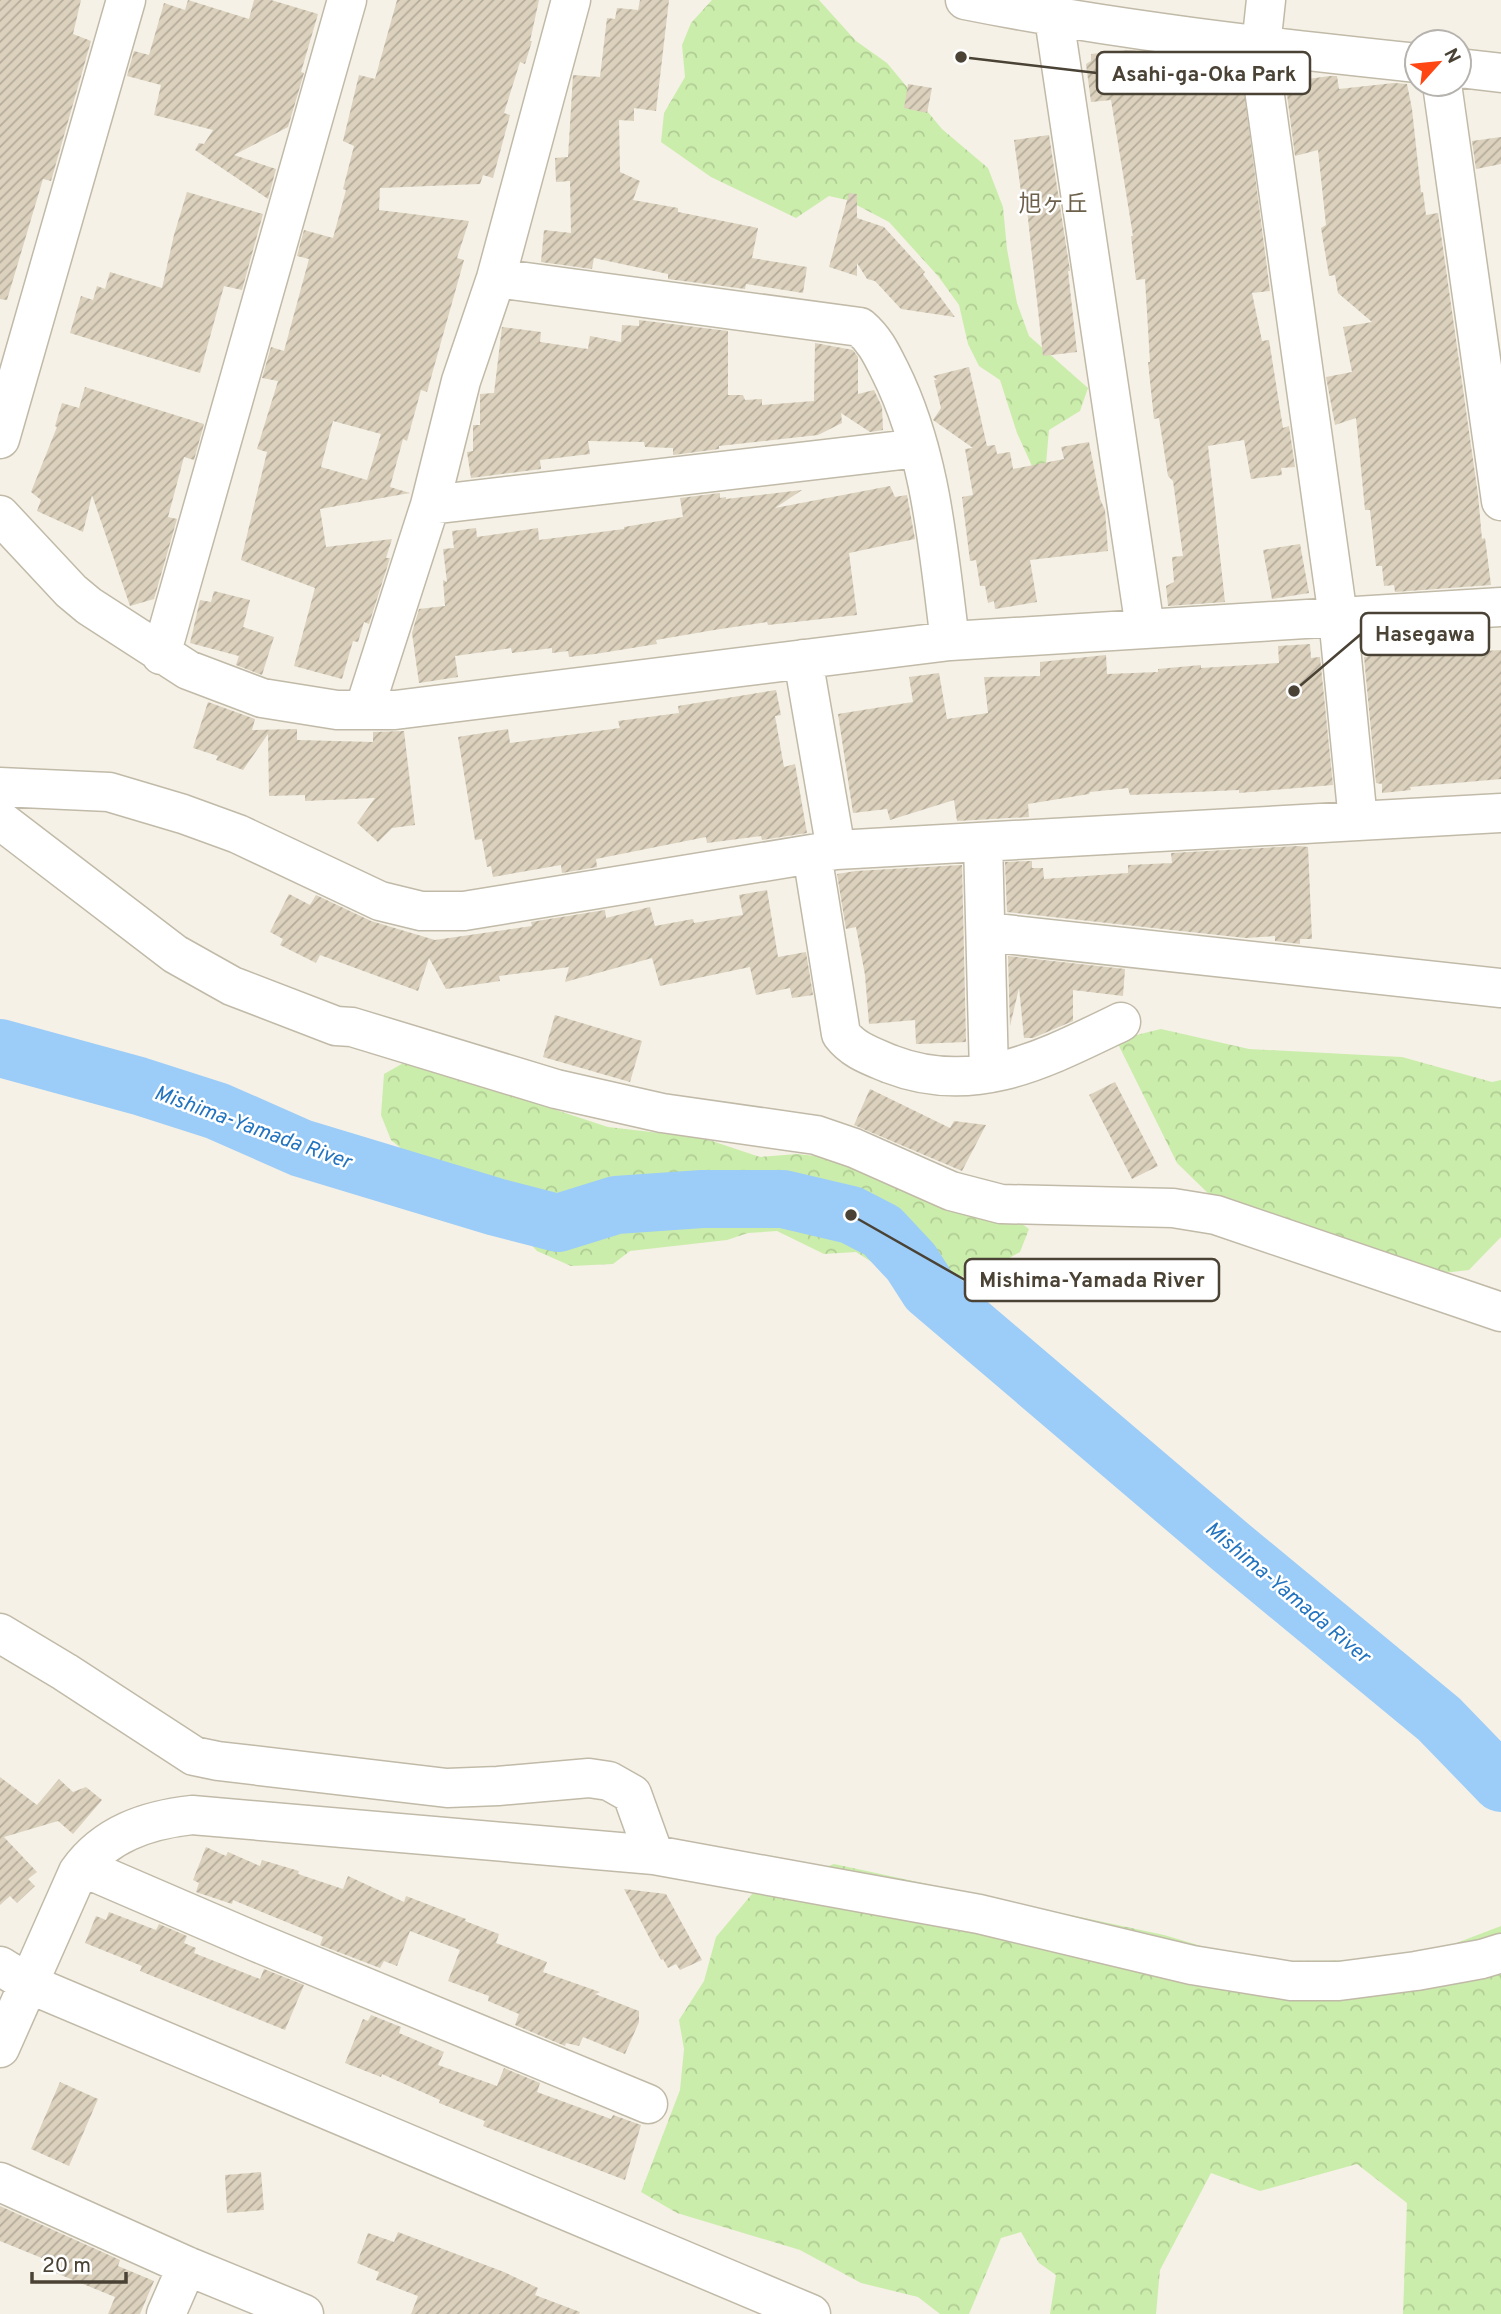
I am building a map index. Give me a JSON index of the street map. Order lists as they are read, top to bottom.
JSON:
{
  "districts": ["旭ヶ丘"],
  "water": ["Mishima-Yamada River"],
  "places": ["Asahi-ga-Oka Park", "Hasegawa", "Mishima-Yamada River"],
  "scale_bar": "20 m",
  "north": "top right"
}
